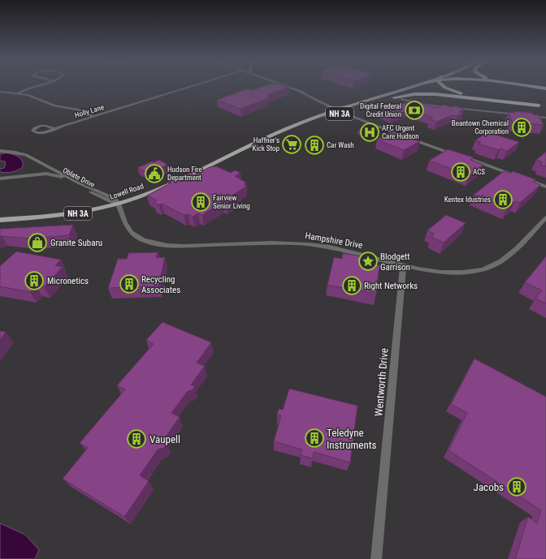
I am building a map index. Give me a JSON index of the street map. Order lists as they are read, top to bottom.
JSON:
{
  "streets": {
    "main road": ["NH 3A", "Lowell Road"],
    "street": [
      "Holly Lane",
      "Oblate Drive",
      "Hampshire Drive",
      "Wentworth Drive"
    ]
  },
  "crossings": [
    ["Oblate Drive", "Lowell Road"],
    ["Oblate Drive", "Hampshire Drive"],
    ["Lowell Road", "Hampshire Drive"],
    ["Hampshire Drive", "Wentworth Drive"]
  ],
  "places": {
    "bank": ["Digital Federal Credit Union"],
    "building": [
      "Beantown Chemical Corporation",
      "Car Wash",
      "ACS",
      "Kentex Idustries",
      "Fairview Senior Living",
      "Micronetics",
      "Recycling Associates",
      "Right Networks",
      "Teledyne Instruments",
      "Vaupell",
      "Jacobs"
    ],
    "hospital": ["AFC Urgent Care Hudson"],
    "supermarket": ["Haffner's Kick Stop"],
    "public building": ["Hudson Fire Department"],
    "shop": ["Granite Subaru"],
    "place": ["Blodgett Garrison"]
  }
}
